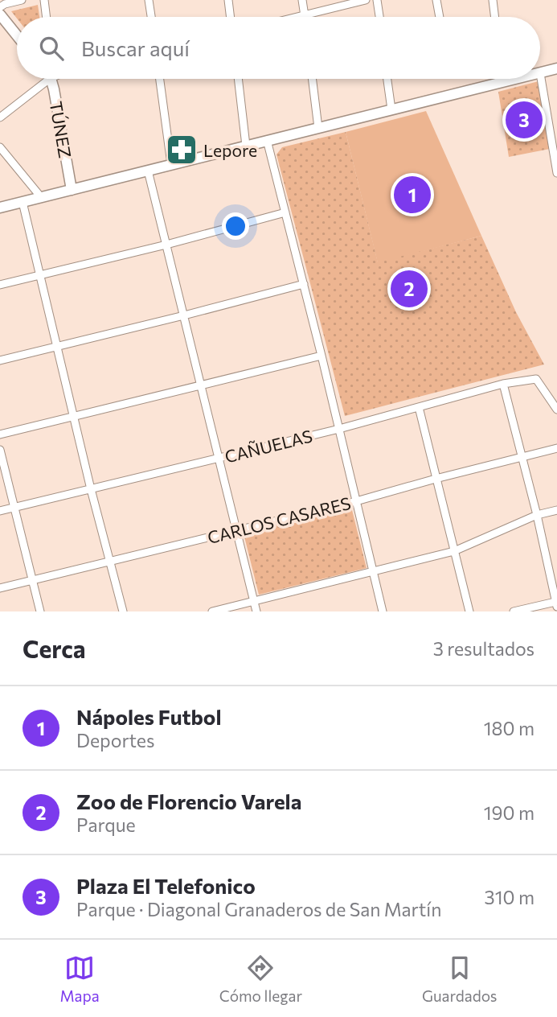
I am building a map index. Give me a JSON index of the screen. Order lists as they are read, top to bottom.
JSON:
{
  "streets": {
    "main road": ["TÚNEZ"],
    "street": ["CAÑUELAS", "CARLOS CASARES"]
  },
  "places": {
    "pharmacy": ["Lepore"]
  },
  "page": {
    "search": "Buscar aquí",
    "pins": ["3", "1", "2"],
    "heading": ["Cerca", "3 resultados"],
    "list": [
      {
        "mark": "1",
        "name": "Nápoles Futbol",
        "note": "Deportes",
        "value": "180 m"
      },
      {
        "mark": "2",
        "name": "Zoo de Florencio Varela",
        "note": "Parque",
        "value": "190 m"
      },
      {
        "mark": "3",
        "name": "Plaza El Telefonico",
        "note": "Parque · Diagonal Granaderos de San Martín",
        "value": "310 m"
      }
    ],
    "nav": ["Mapa", "Cómo llegar", "Guardados"]
  }
}
